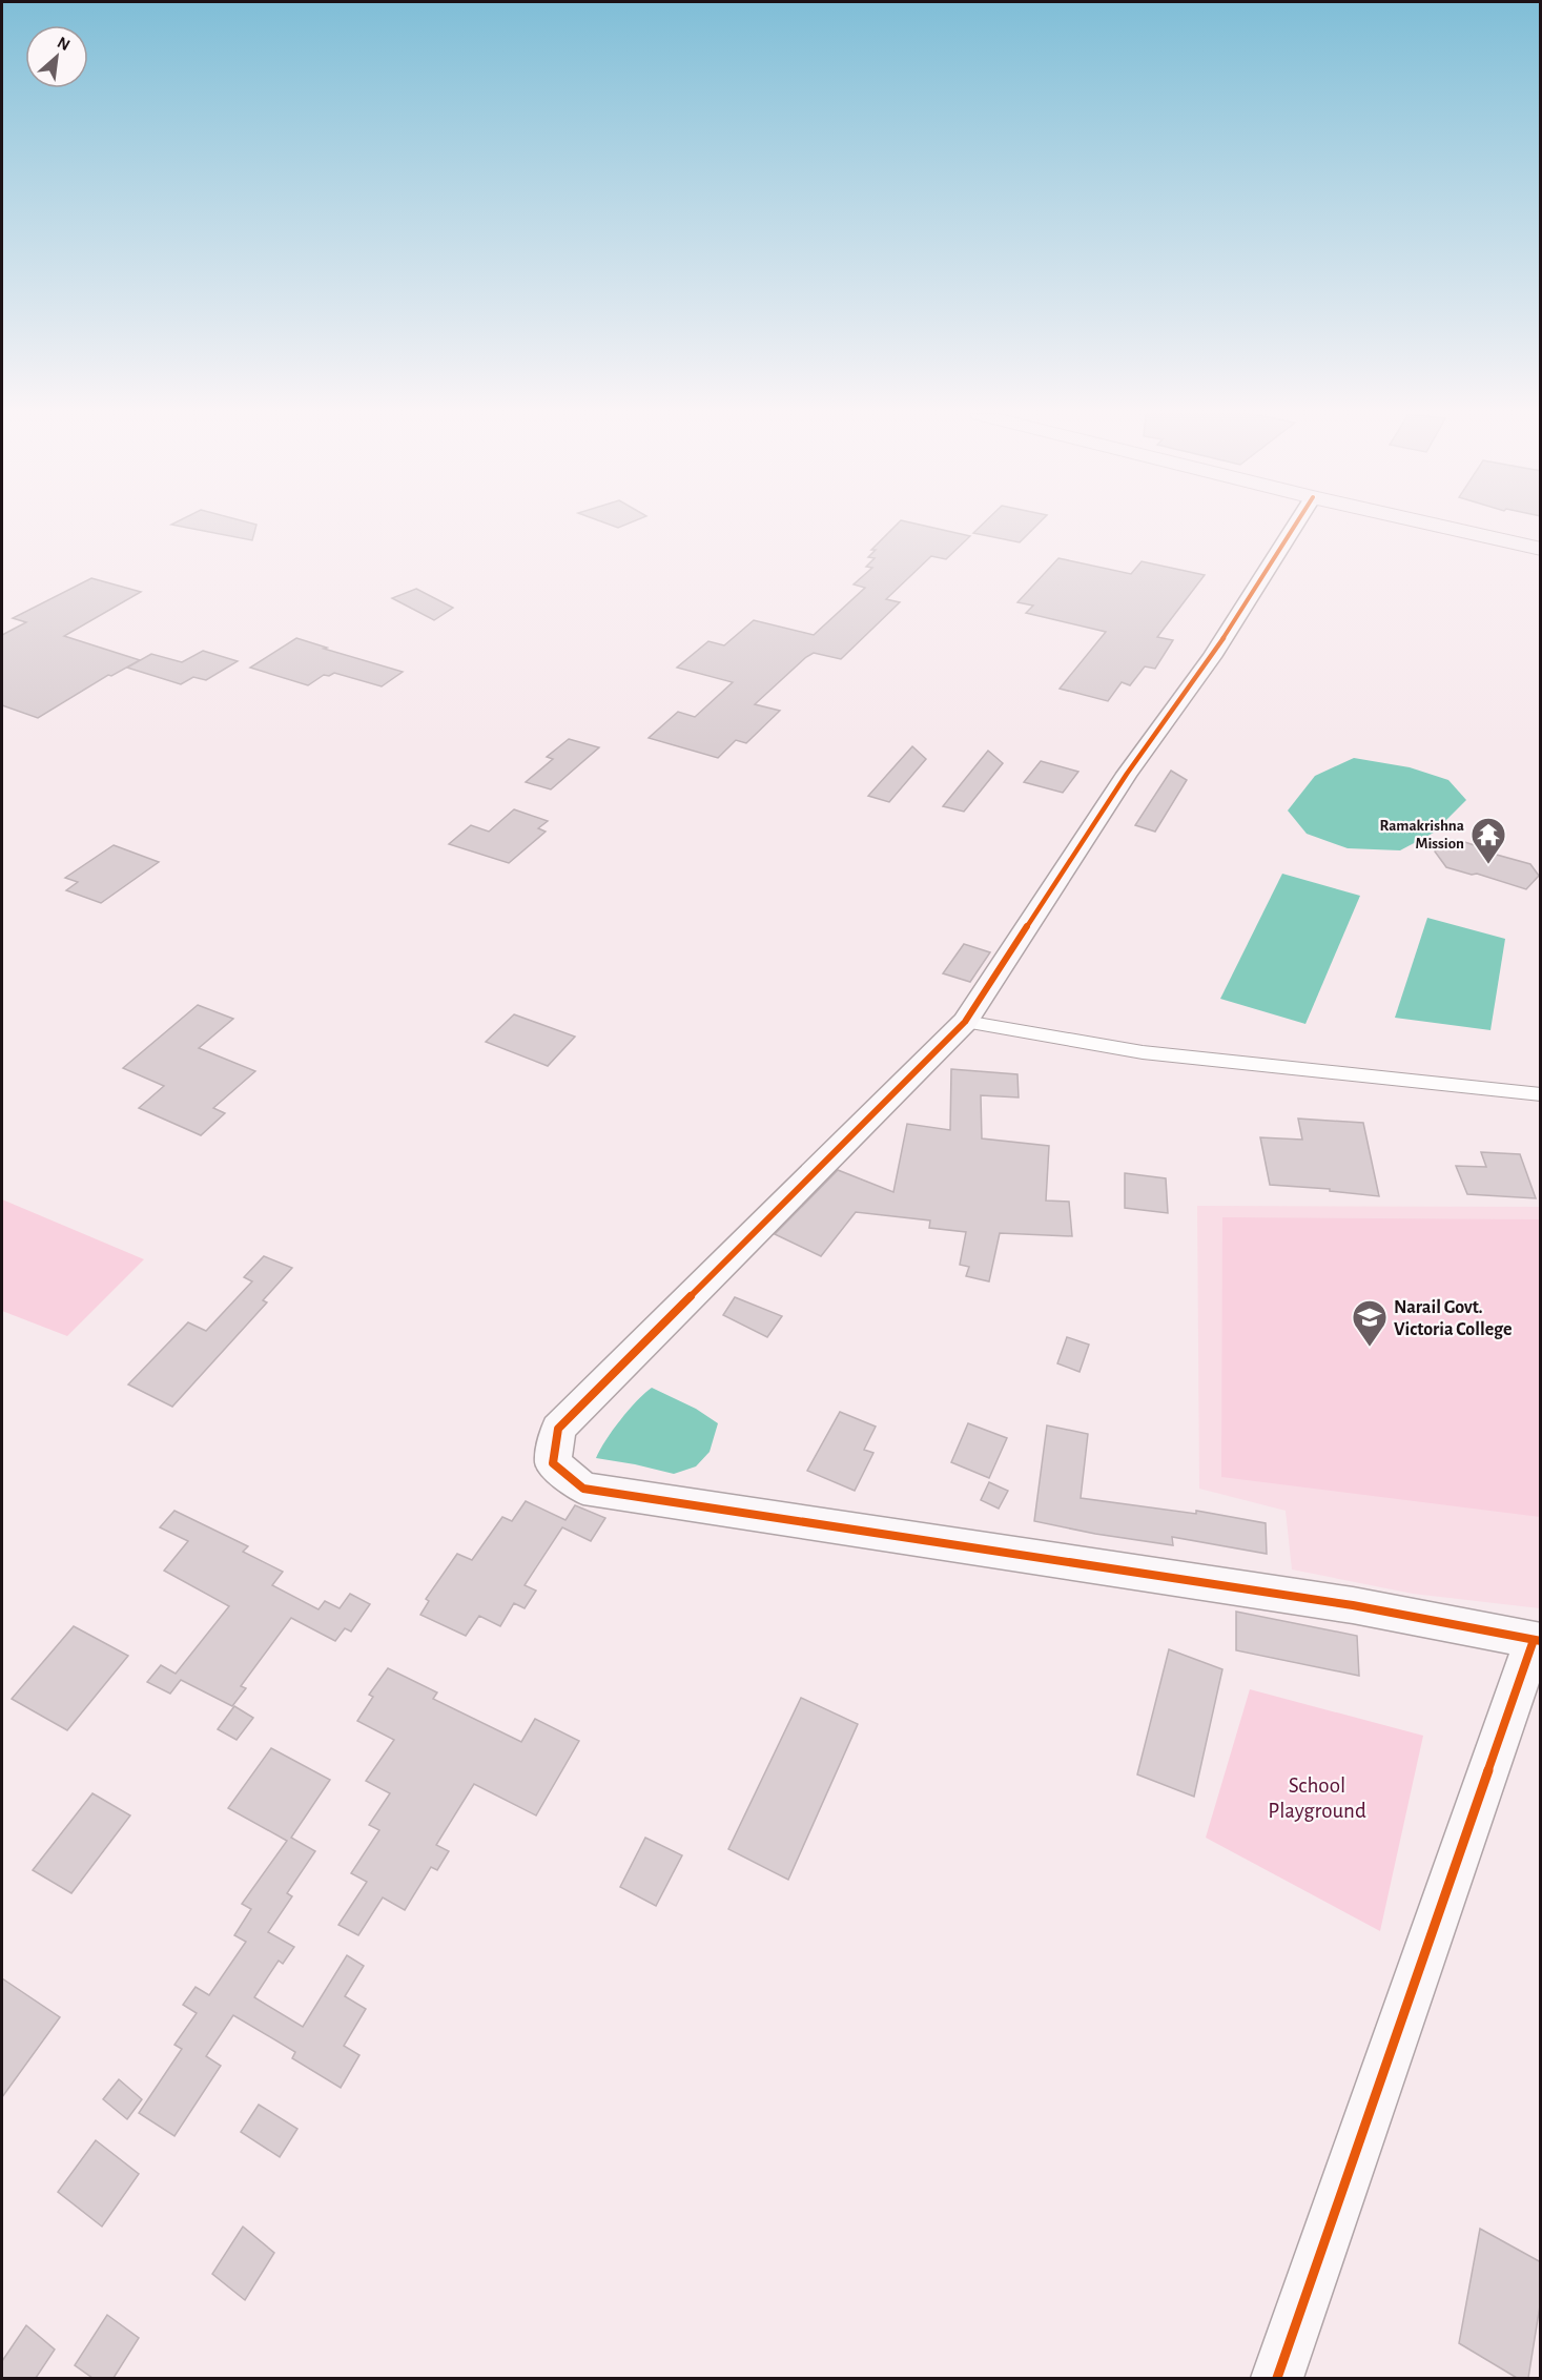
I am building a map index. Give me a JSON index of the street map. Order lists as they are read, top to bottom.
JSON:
{
  "parks": ["School Playground"],
  "places": {
    "temple": ["Ramakrishna Mission"],
    "school or university": ["Narail Govt. Victoria College"]
  },
  "north": "top right"
}
